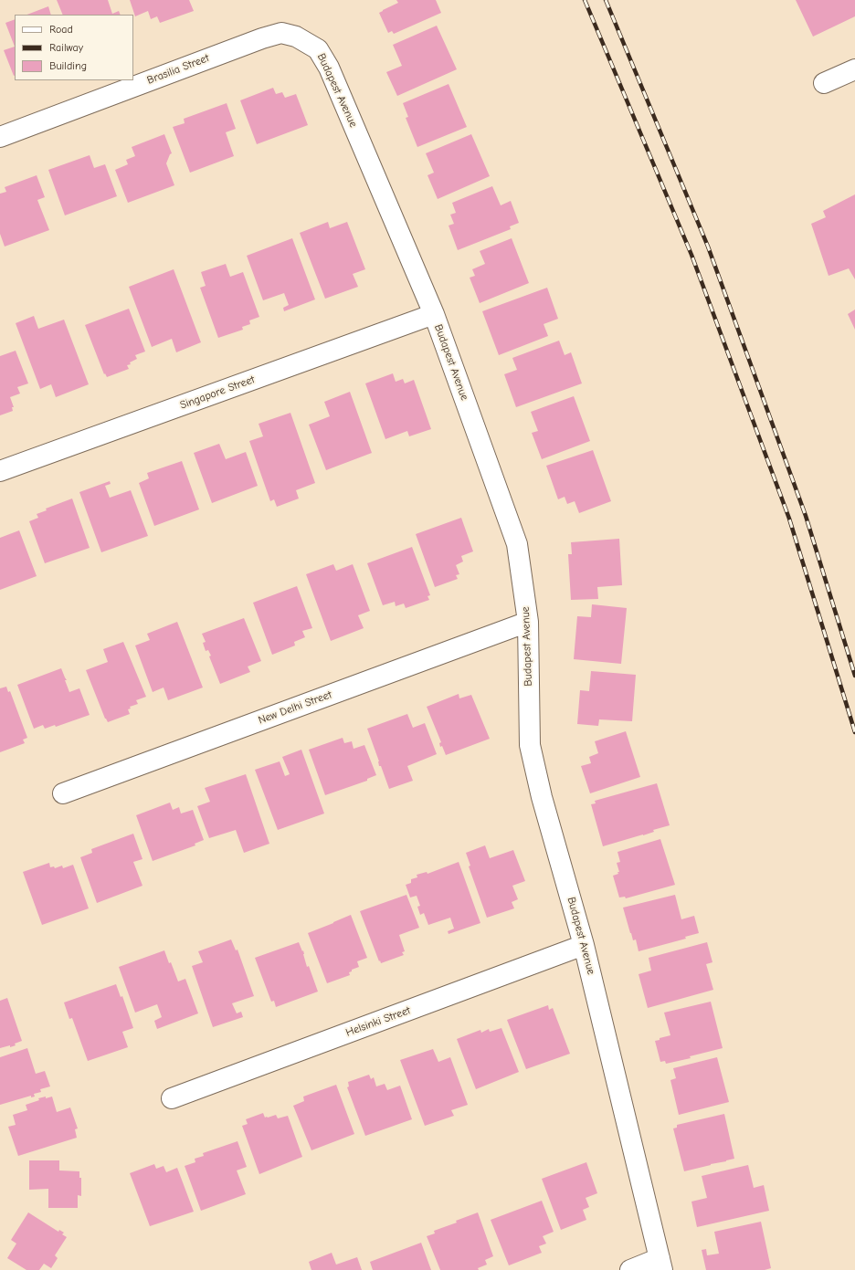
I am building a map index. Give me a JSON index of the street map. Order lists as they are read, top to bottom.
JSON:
{
  "streets": {
    "street": [
      "Brasilia Street",
      "Budapest Avenue",
      "Singapore Street",
      "New Delhi Street",
      "Helsinki Street"
    ]
  },
  "crossings": [
    ["Brasilia Street", "Budapest Avenue"],
    ["Budapest Avenue", "Singapore Street"],
    ["Budapest Avenue", "New Delhi Street"],
    ["Budapest Avenue", "Helsinki Street"]
  ],
  "legend": ["Road", "Railway", "Building"]
}
